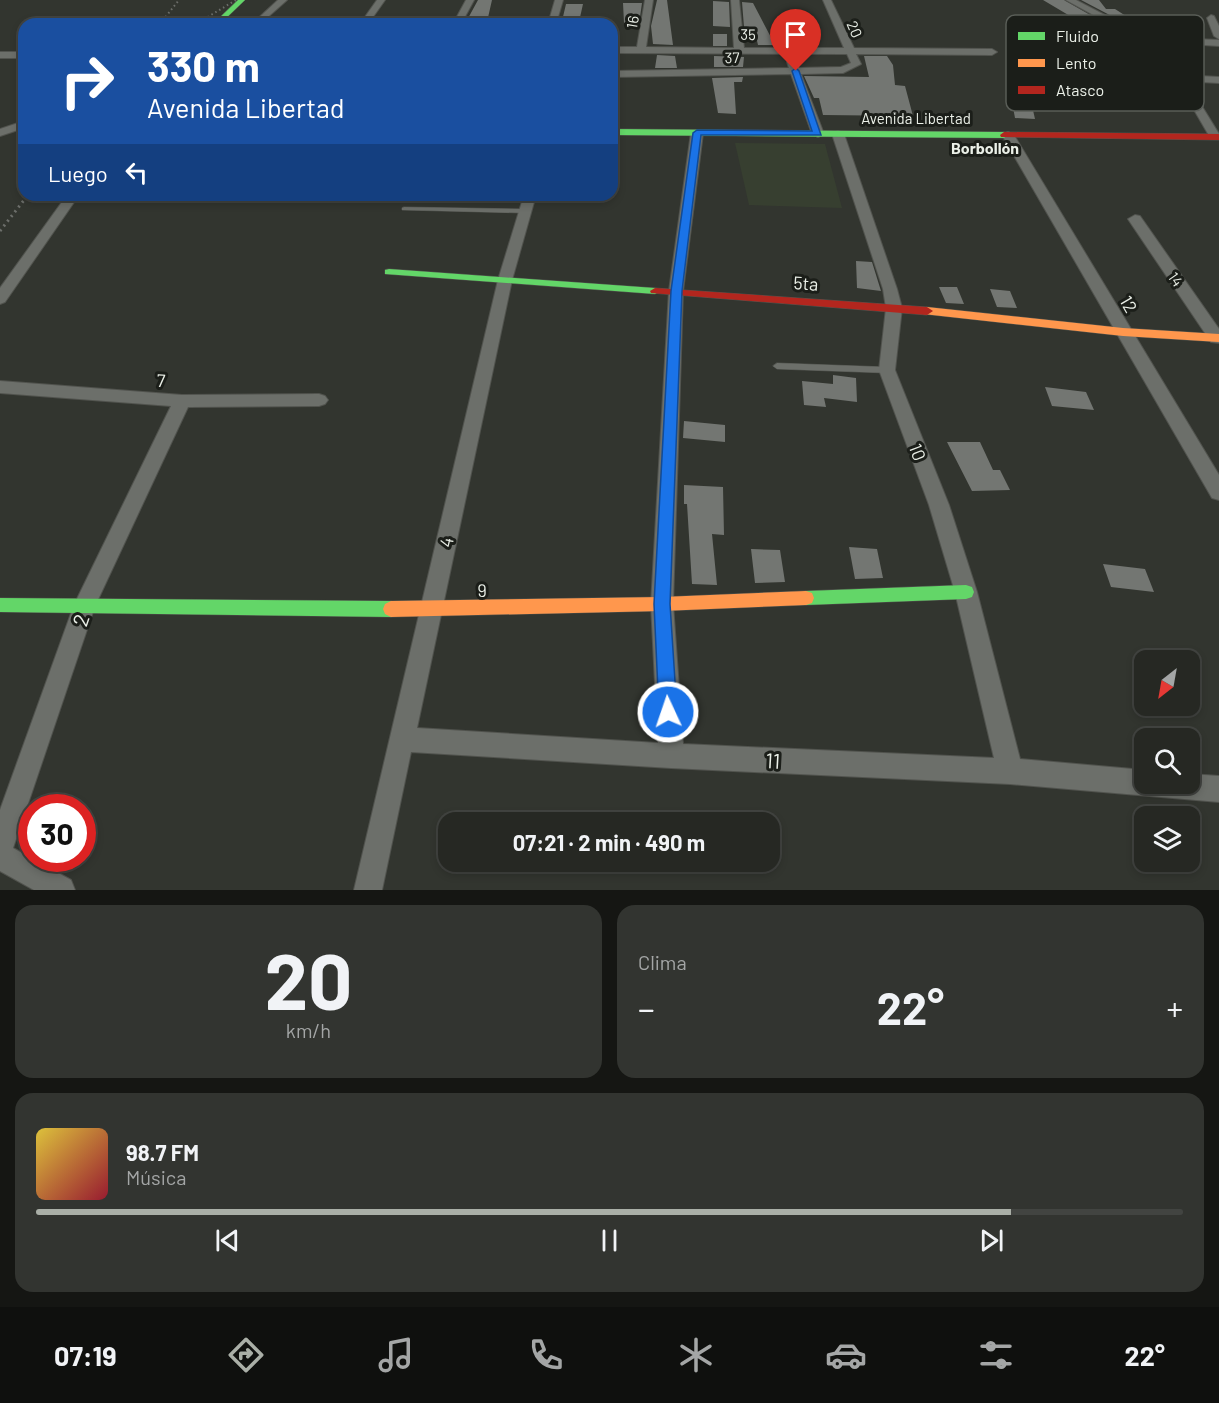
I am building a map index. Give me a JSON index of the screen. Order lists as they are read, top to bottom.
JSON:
{
  "streets": {
    "street": [
      "16",
      "20",
      "35",
      "37",
      "Avenida Libertad",
      "14",
      "5ta",
      "12",
      "7",
      "10",
      "4",
      "9",
      "2",
      "11"
    ]
  },
  "crossings": [
    ["16", "35"],
    ["20", "35"],
    ["20", "37"],
    ["Avenida Libertad", "12"],
    ["Avenida Libertad", "10"],
    ["14", "5ta"],
    ["5ta", "12"],
    ["5ta", "10"],
    ["5ta", "4"],
    ["7", "2"],
    ["10", "9"],
    ["10", "11"],
    ["4", "9"],
    ["4", "11"],
    ["9", "2"]
  ],
  "districts": ["Borbollón"],
  "legend": ["Fluido", "Lento", "Atasco"],
  "north": "bottom left",
  "page": {
    "turn": ["330 m", "Avenida Libertad"],
    "then": "Luego",
    "limit": "30",
    "trip": "07:21 · 2 min · 490 m",
    "tile": [
      ["20", "km/h"],
      "Clima"
    ],
    "heat": ["−", "22°", "+"],
    "song": ["98.7 FM", "Música"],
    "tabs": ["07:19", "22°"]
  }
}
